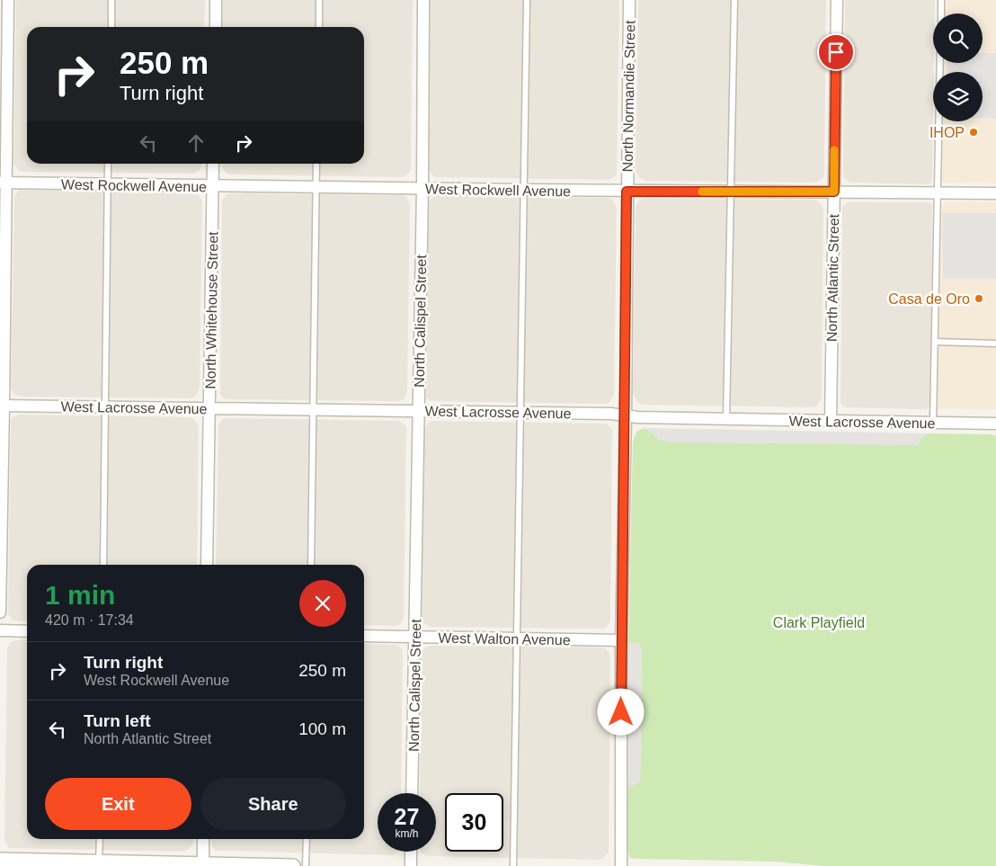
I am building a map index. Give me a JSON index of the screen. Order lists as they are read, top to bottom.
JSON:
{
  "streets": {
    "street": [
      "North Normandie Street",
      "West Rockwell Avenue",
      "North Atlantic Street",
      "North Whitehouse Street",
      "North Calispel Street",
      "West Lacrosse Avenue",
      "West Walton Avenue"
    ]
  },
  "crossings": [
    ["North Normandie Street", "West Rockwell Avenue"],
    ["North Normandie Street", "West Lacrosse Avenue"],
    ["North Normandie Street", "West Walton Avenue"],
    ["West Rockwell Avenue", "North Atlantic Street"],
    ["West Rockwell Avenue", "North Whitehouse Street"],
    ["West Rockwell Avenue", "North Calispel Street"],
    ["North Atlantic Street", "West Lacrosse Avenue"],
    ["North Whitehouse Street", "West Lacrosse Avenue"],
    ["North Calispel Street", "West Lacrosse Avenue"],
    ["North Calispel Street", "West Walton Avenue"]
  ],
  "parks": ["Clark Playfield"],
  "places": ["IHOP", "Casa de Oro"],
  "page": {
    "turn": ["250 m", "Turn right"],
    "heading": ["1 min", "420 m · 17:34"],
    "list": [
      {
        "name": "Turn right",
        "note": "West Rockwell Avenue",
        "value": "250 m"
      },
      {
        "name": "Turn left",
        "note": "North Atlantic Street",
        "value": "100 m"
      }
    ],
    "buttons": ["Exit", "Share"],
    "speed": "27 km/h",
    "limit": "30"
  }
}
